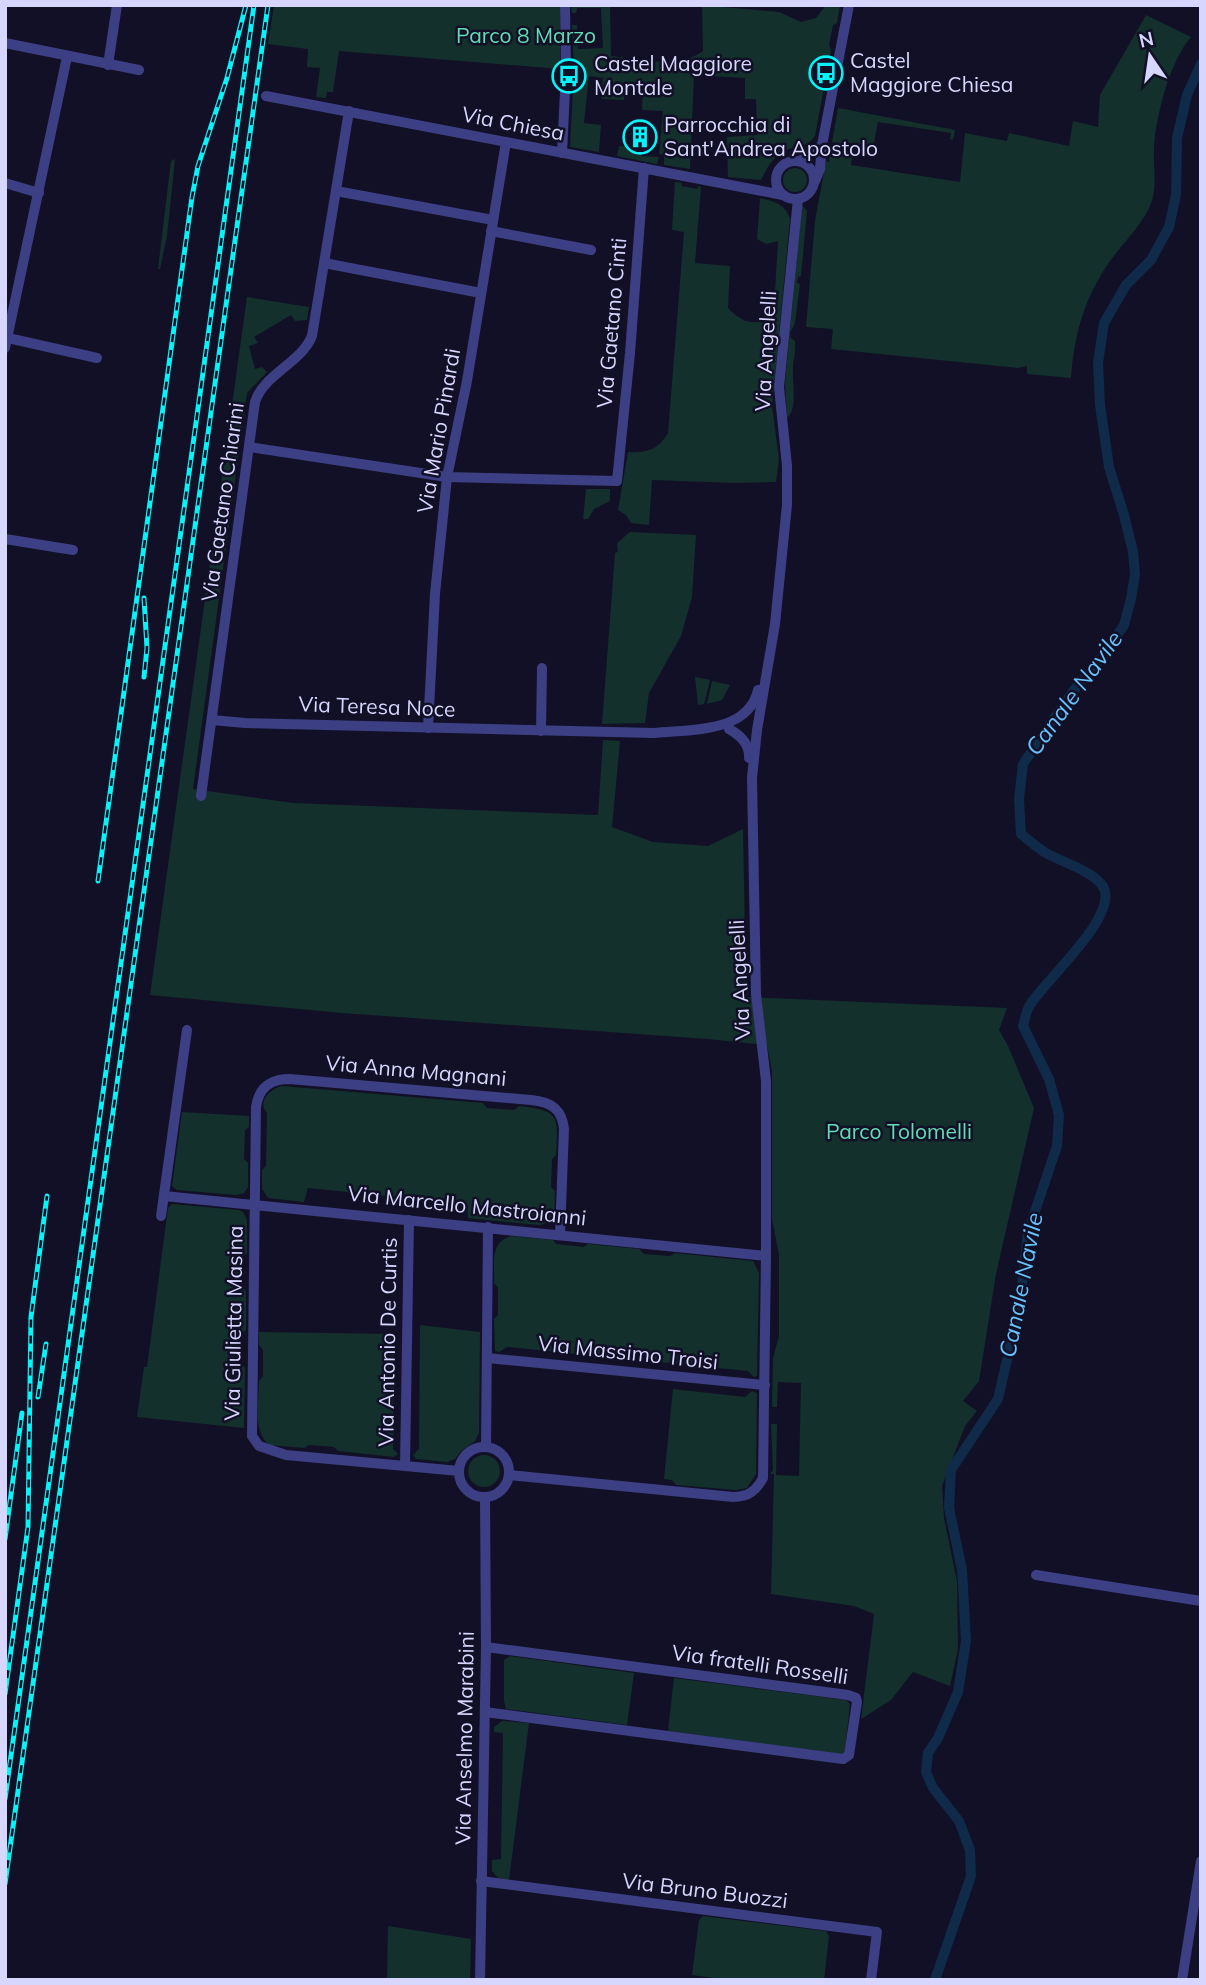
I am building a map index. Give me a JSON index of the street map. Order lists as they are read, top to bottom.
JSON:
{
  "streets": {
    "street": [
      "Via Chiesa",
      "Via Gaetano Cinti",
      "Via Angelelli",
      "Via Mario Pinardi",
      "Via Gaetano Chiarini",
      "Via Teresa Noce",
      "Via Anna Magnani",
      "Via Marcello Mastroianni",
      "Via Giulietta Masina",
      "Via Antonio De Curtis",
      "Via Massimo Troisi",
      "Via fratelli Rosselli",
      "Via Anselmo Marabini",
      "Via Bruno Buozzi"
    ]
  },
  "crossings": [
    ["Via Chiesa", "Via Gaetano Cinti"],
    ["Via Chiesa", "Via Angelelli"],
    ["Via Chiesa", "Via Mario Pinardi"],
    ["Via Chiesa", "Via Gaetano Chiarini"],
    ["Via Gaetano Cinti", "Via Mario Pinardi"],
    ["Via Angelelli", "Via Teresa Noce"],
    ["Via Angelelli", "Via Marcello Mastroianni"],
    ["Via Angelelli", "Via Giulietta Masina"],
    ["Via Angelelli", "Via Massimo Troisi"],
    ["Via Angelelli", "Via Anselmo Marabini"],
    ["Via Mario Pinardi", "Via Teresa Noce"],
    ["Via Gaetano Chiarini", "Via Teresa Noce"],
    ["Via Anna Magnani", "Via Marcello Mastroianni"],
    ["Via Anna Magnani", "Via Giulietta Masina"],
    ["Via Marcello Mastroianni", "Via Giulietta Masina"],
    ["Via Marcello Mastroianni", "Via Antonio De Curtis"],
    ["Via Giulietta Masina", "Via Antonio De Curtis"],
    ["Via Giulietta Masina", "Via Anselmo Marabini"],
    ["Via fratelli Rosselli", "Via Anselmo Marabini"],
    ["Via Anselmo Marabini", "Via Bruno Buozzi"]
  ],
  "water": ["Canale Navile"],
  "parks": ["Parco 8 Marzo", "Parco Tolomelli"],
  "places": {
    "bus stop": ["Castel Maggiore Chiesa", "Castel Maggiore Montale"],
    "building": ["Parrocchia di Sant'Andrea Apostolo"]
  },
  "north": "top"
}
